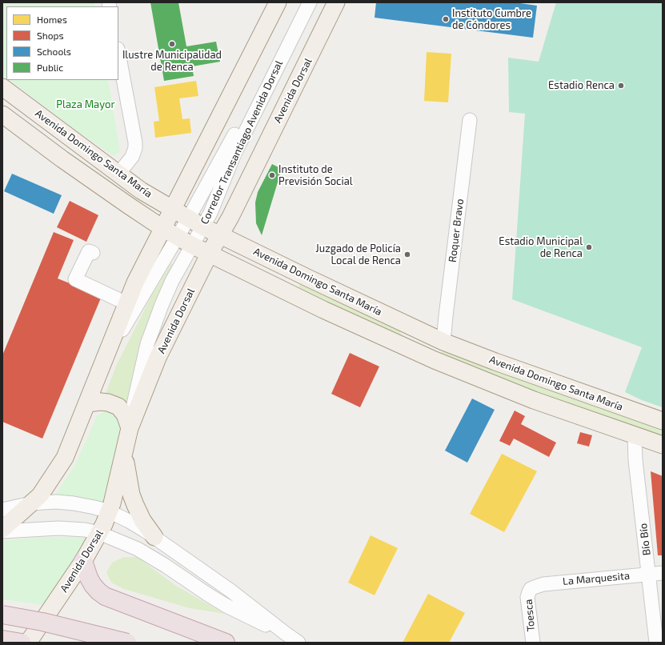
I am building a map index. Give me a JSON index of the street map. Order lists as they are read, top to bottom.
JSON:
{
  "streets": {
    "main road": ["Avenida Dorsal", "Avenida Domingo Santa María"],
    "street": [
      "Corredor Transantiago Avenida Dorsal",
      "Roquer Bravo",
      "Bío Bío",
      "La Marquesita",
      "Toesca"
    ]
  },
  "crossings": [
    ["Avenida Dorsal", "Corredor Transantiago Avenida Dorsal"],
    ["Avenida Dorsal", "Avenida Domingo Santa María"],
    ["Corredor Transantiago Avenida Dorsal", "Avenida Domingo Santa María"],
    ["Avenida Domingo Santa María", "Roquer Bravo"],
    ["Avenida Domingo Santa María", "Bío Bío"],
    ["Bío Bío", "La Marquesita"],
    ["La Marquesita", "Toesca"]
  ],
  "parks": ["Plaza Mayor"],
  "places": [
    "Instituto Cumbre de Cóndores",
    "Ilustre Municipalidad de Renca",
    "Estadio Renca",
    "Instituto de Previsión Social",
    "Estadio Municipal de Renca",
    "Juzgado de Policía Local de Renca"
  ],
  "legend": [
    "Homes",
    "Shops",
    "Schools",
    "Public"
  ]
}
